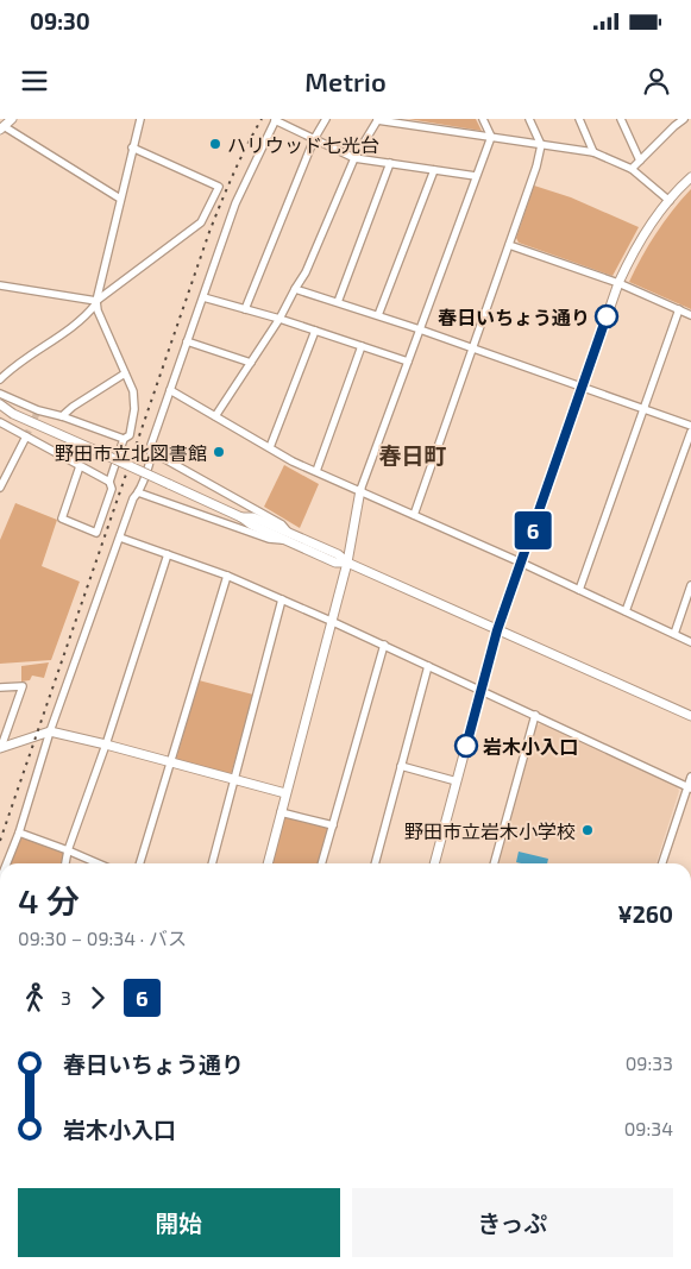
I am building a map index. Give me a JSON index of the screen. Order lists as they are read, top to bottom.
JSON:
{
  "districts": ["春日町"],
  "places": [
    "ハリウッド七光台",
    "春日いちょう通り",
    "野田市立北図書館",
    "岩木小入口",
    "野田市立岩木小学校"
  ],
  "lines": ["bus line 6"],
  "page": {
    "status": "09:30",
    "header": "Metrio",
    "on_map": "6",
    "heading": ["4 分", "09:30 – 09:34 · バス", "¥260"],
    "legs": ["3", "6"],
    "list": [
      {
        "name": "春日いちょう通り",
        "value": "09:33"
      },
      {
        "name": "岩木小入口",
        "value": "09:34"
      }
    ],
    "buttons": ["開始", "きっぷ"]
  }
}
